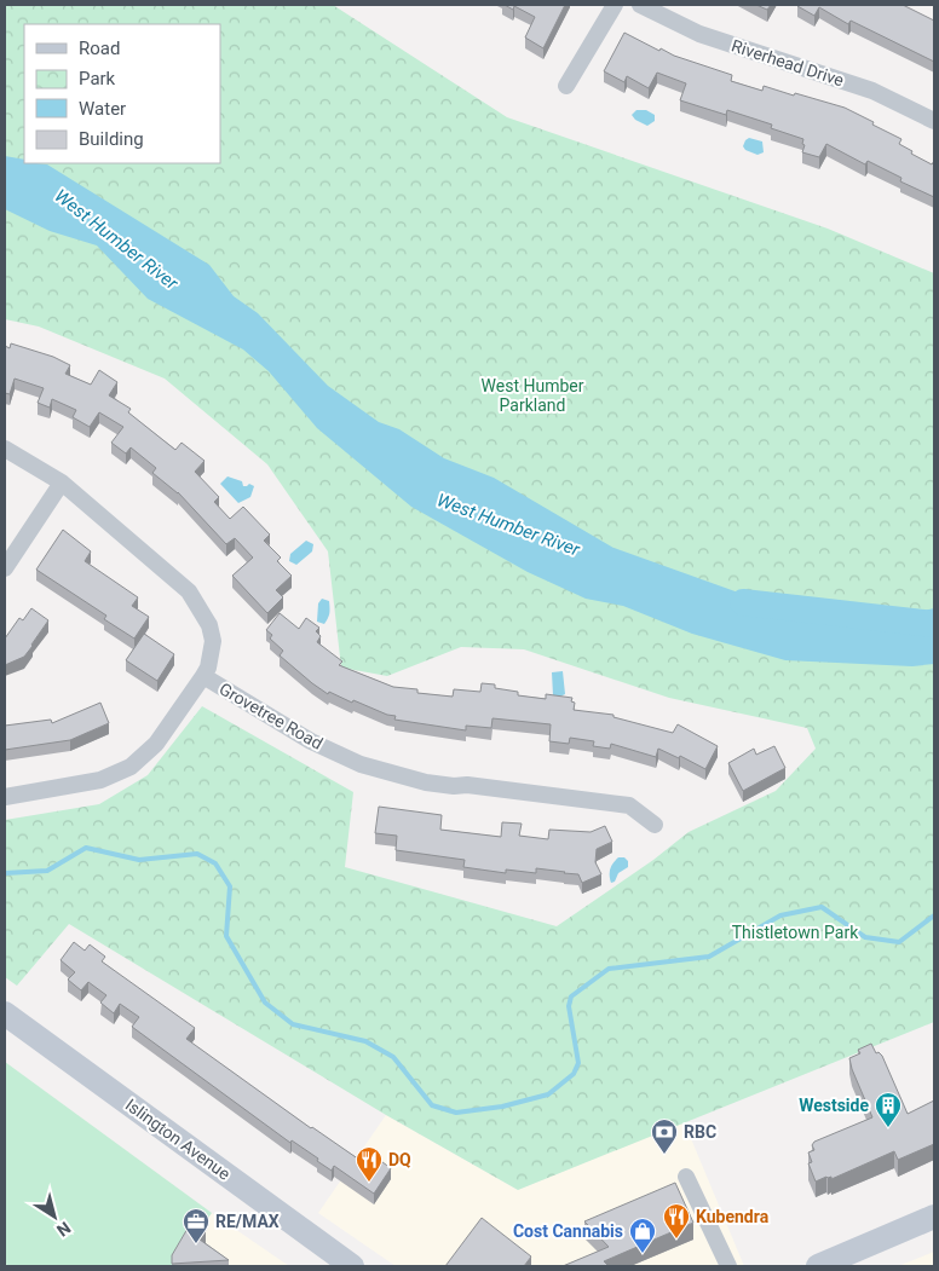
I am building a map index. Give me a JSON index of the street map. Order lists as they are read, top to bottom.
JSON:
{
  "streets": {
    "main road": ["Islington Avenue"],
    "street": ["Riverhead Drive", "Grovetree Road"]
  },
  "water": ["West Humber River"],
  "parks": ["West Humber Parkland", "Thistletown Park"],
  "places": {
    "building": ["Westside"],
    "bank": ["RBC"],
    "restaurant": ["DQ", "Kubendra"],
    "office": ["RE/MAX"],
    "shop": ["Cost Cannabis"]
  },
  "legend": [
    "Road",
    "Park",
    "Water",
    "Building"
  ],
  "north": "bottom right"
}
